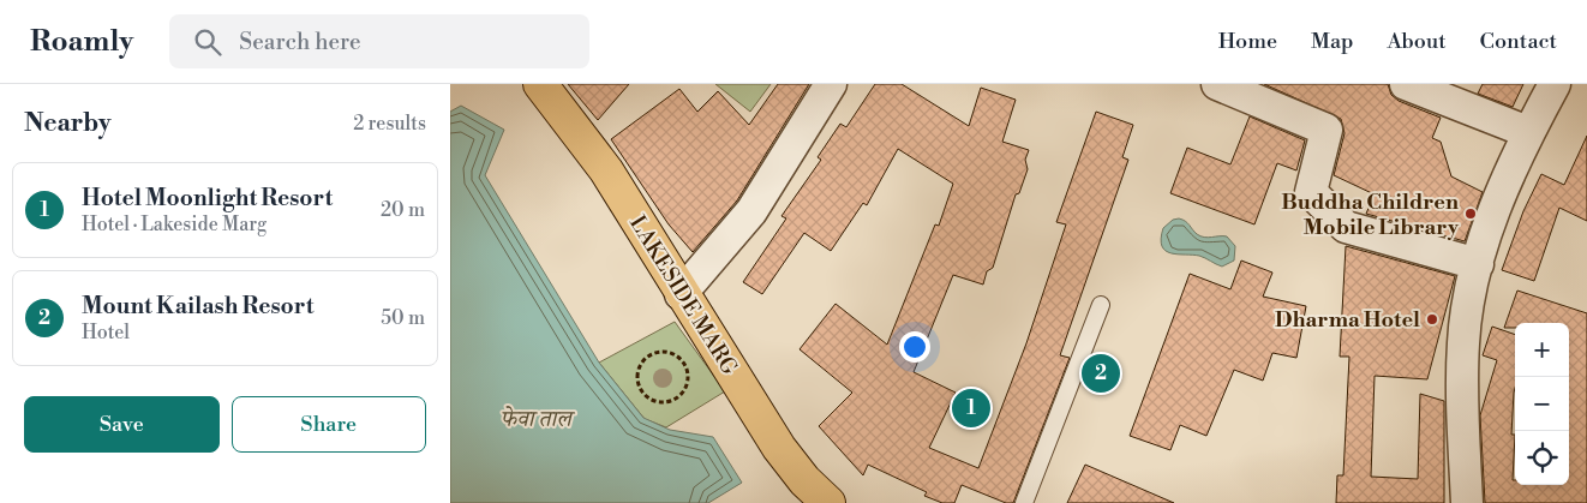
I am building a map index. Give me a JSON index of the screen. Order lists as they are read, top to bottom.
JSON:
{
  "streets": {
    "main road": ["LAKESIDE MARG"]
  },
  "water": ["फेवा ताल"],
  "places": ["Buddha Children Mobile Library", "Dharma Hotel"],
  "page": {
    "header": "Roamly",
    "search": "Search here",
    "nav": [
      "Home",
      "Map",
      "About",
      "Contact"
    ],
    "heading": ["Nearby", "2 results"],
    "list": [
      {
        "mark": "1",
        "name": "Hotel Moonlight Resort",
        "note": "Hotel · Lakeside Marg",
        "value": "20 m"
      },
      {
        "mark": "2",
        "name": "Mount Kailash Resort",
        "note": "Hotel",
        "value": "50 m"
      }
    ],
    "map_buttons": ["+", "−"],
    "pins": ["2", "1"],
    "buttons": ["Save", "Share"]
  }
}
